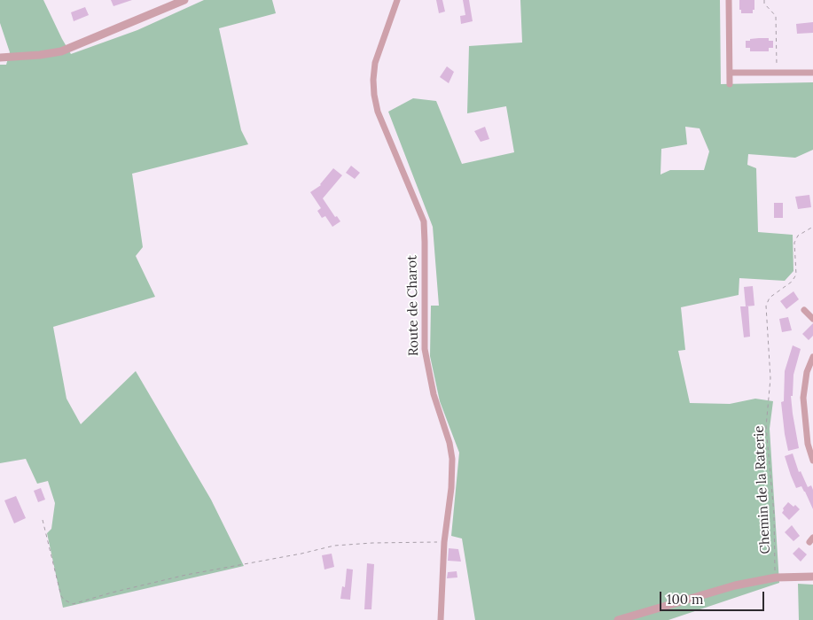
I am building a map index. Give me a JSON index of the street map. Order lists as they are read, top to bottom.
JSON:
{
  "streets": {
    "street": ["Route de Charot"],
    "path": ["Chemin de la Raterie"]
  },
  "scale_bar": "100 m"
}
